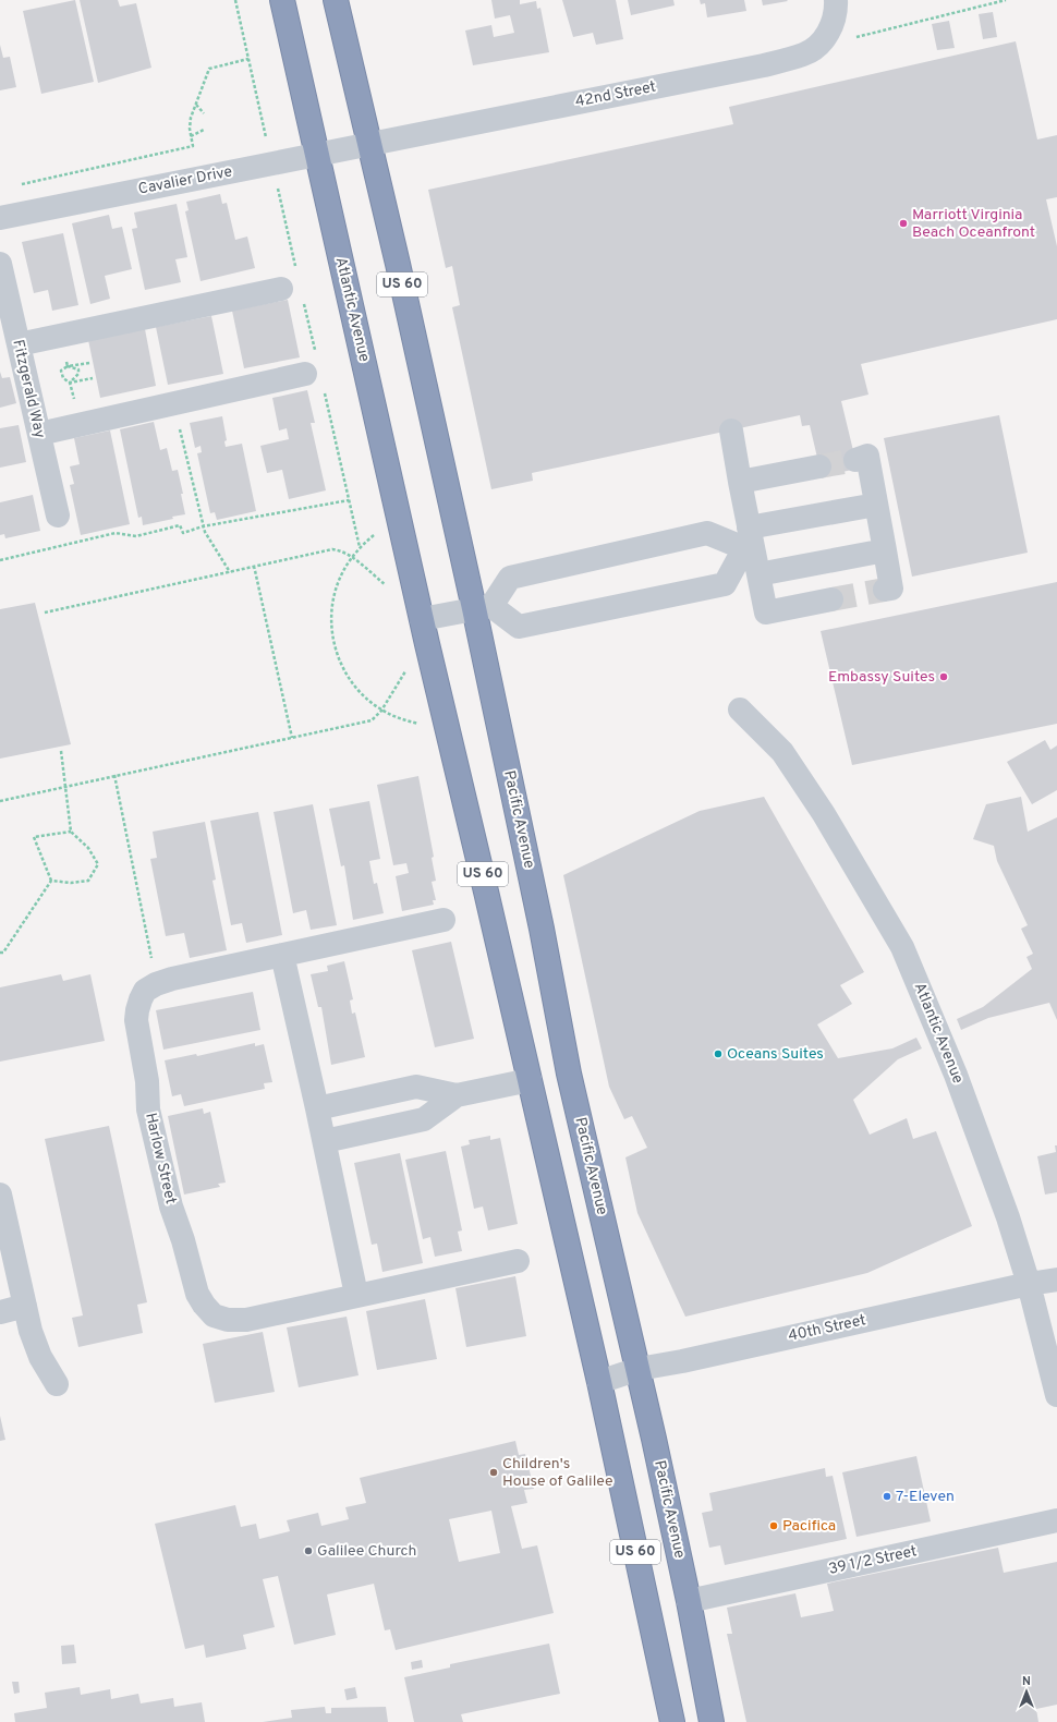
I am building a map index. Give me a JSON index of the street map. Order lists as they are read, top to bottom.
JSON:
{
  "streets": {
    "highway": ["US 60", "Atlantic Avenue", "Pacific Avenue"],
    "street": [
      "42nd Street",
      "Cavalier Drive",
      "Fitzgerald Way",
      "Harlow Street",
      "40th Street",
      "39 1/2 Street"
    ]
  },
  "crossings": [
    ["42nd Street", "Cavalier Drive"],
    ["42nd Street", "US 60"],
    ["Cavalier Drive", "US 60"],
    ["Cavalier Drive", "Atlantic Avenue"],
    ["US 60", "Atlantic Avenue"],
    ["US 60", "Pacific Avenue"],
    ["US 60", "40th Street"],
    ["Atlantic Avenue", "40th Street"],
    ["Pacific Avenue", "40th Street"],
    ["Pacific Avenue", "39 1/2 Street"]
  ],
  "places": [
    "Marriott Virginia Beach Oceanfront",
    "Embassy Suites",
    "Oceans Suites",
    "Children's House of Galilee",
    "7-Eleven",
    "Pacifica",
    "Galilee Church"
  ],
  "north": "top"
}
